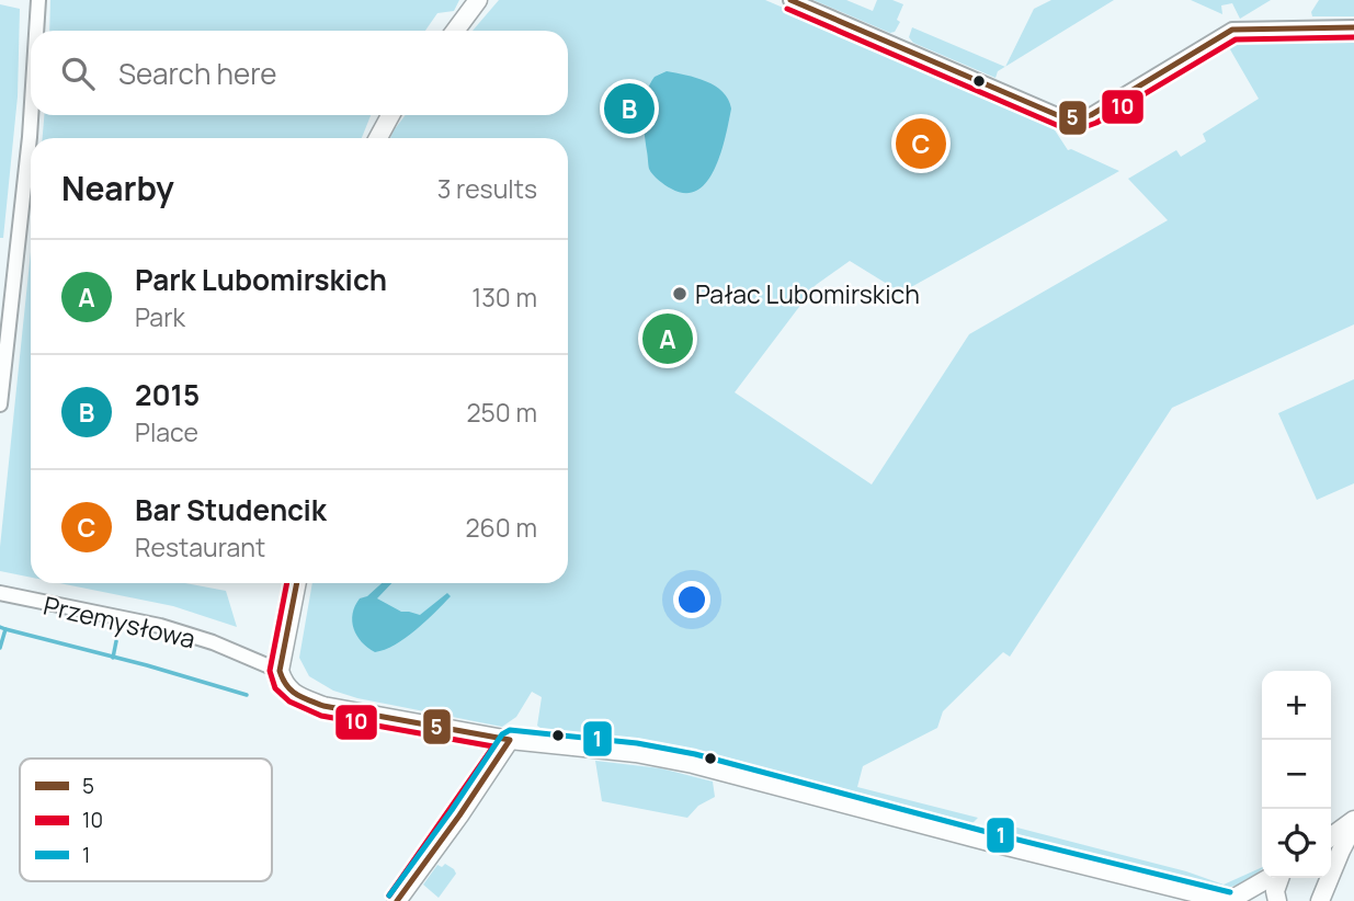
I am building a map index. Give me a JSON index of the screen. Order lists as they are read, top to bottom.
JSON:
{
  "streets": {
    "street": ["Przemysłowa"]
  },
  "places": ["Pałac Lubomirskich"],
  "lines": ["transit line 5", "transit line 10", "transit line 1"],
  "legend": ["5", "10", "1"],
  "page": {
    "search": "Search here",
    "pins": ["B", "C", "A"],
    "heading": ["Nearby", "3 results"],
    "list": [
      {
        "mark": "A",
        "name": "Park Lubomirskich",
        "note": "Park",
        "value": "130 m"
      },
      {
        "mark": "B",
        "name": "2015",
        "note": "Place",
        "value": "250 m"
      },
      {
        "mark": "C",
        "name": "Bar Studencik",
        "note": "Restaurant",
        "value": "260 m"
      }
    ],
    "map_buttons": ["+", "−"]
  }
}
